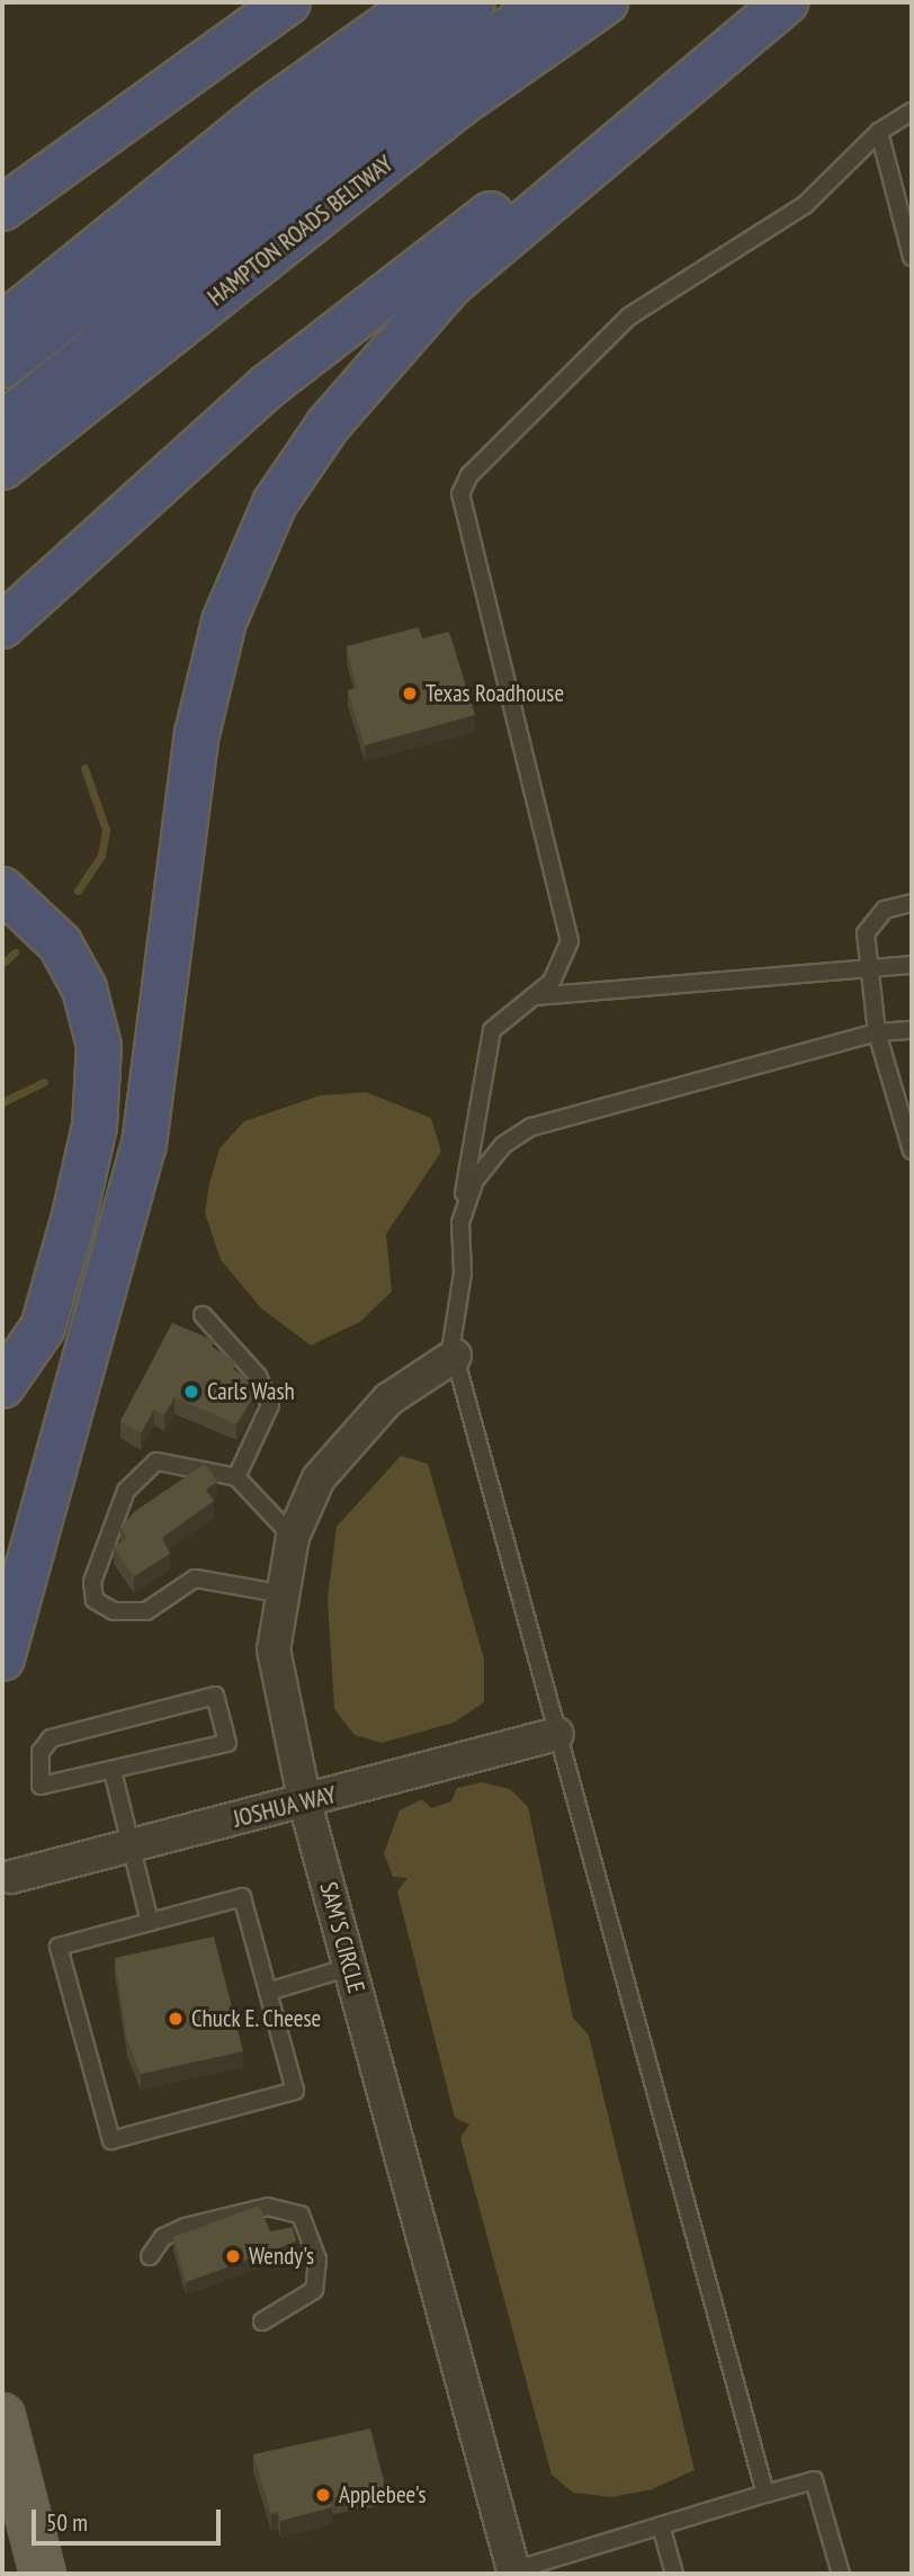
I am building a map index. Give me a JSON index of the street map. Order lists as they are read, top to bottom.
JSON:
{
  "streets": {
    "highway": ["HAMPTON ROADS BELTWAY"],
    "street": ["JOSHUA WAY", "SAM'S CIRCLE"]
  },
  "crossings": [
    ["JOSHUA WAY", "SAM'S CIRCLE"]
  ],
  "places": [
    "Texas Roadhouse",
    "Carls Wash",
    "Chuck E. Cheese",
    "Wendy's",
    "Applebee's"
  ],
  "scale_bar": "50 m"
}
